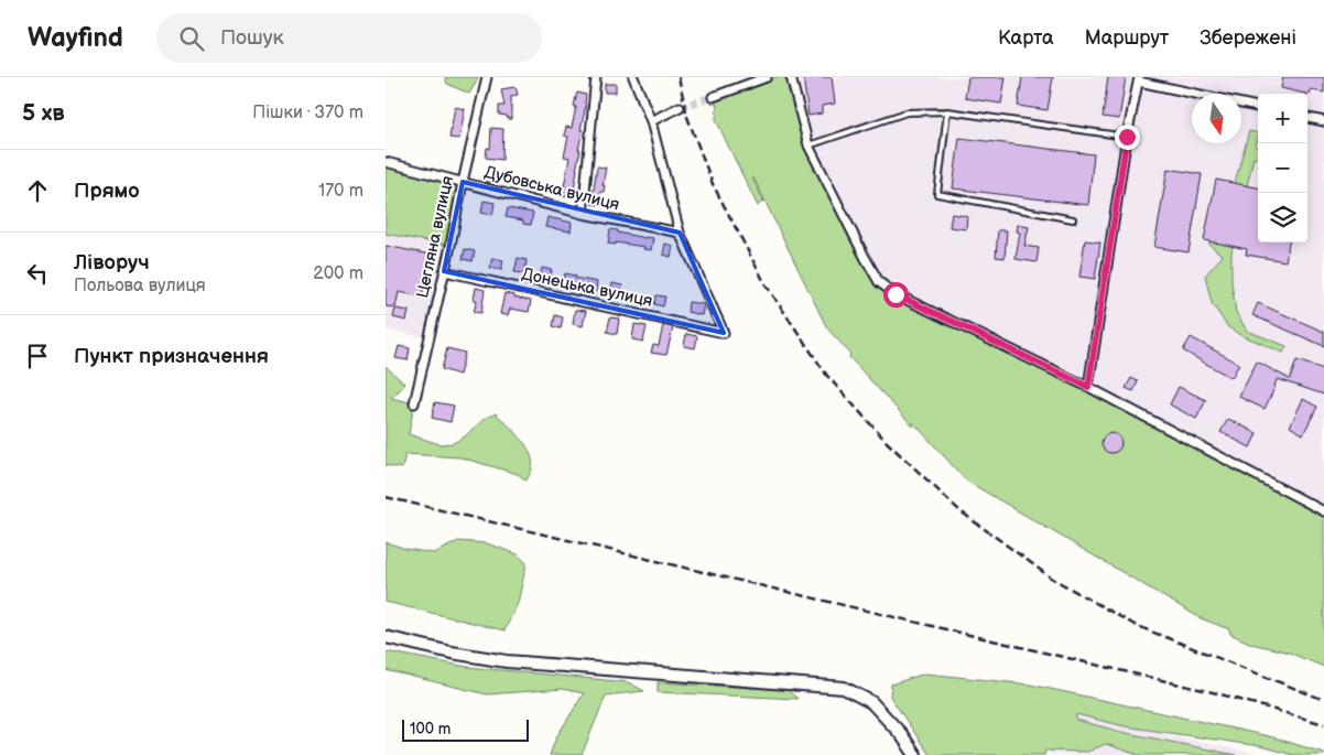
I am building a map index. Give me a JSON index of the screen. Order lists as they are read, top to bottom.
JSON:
{
  "streets": {
    "street": ["Дубовська вулиця", "Цегляна вулиця", "Донецька вулиця"]
  },
  "crossings": [
    ["Дубовська вулиця", "Цегляна вулиця"],
    ["Дубовська вулиця", "Донецька вулиця"],
    ["Цегляна вулиця", "Донецька вулиця"]
  ],
  "scale_bar": "100 m",
  "north": "bottom",
  "page": {
    "header": "Wayfind",
    "search": "Пошук",
    "nav": ["Карта", "Маршрут", "Збережені"],
    "heading": ["5 хв", "Пішки · 370 m"],
    "map_buttons": ["+", "−"],
    "list": [
      ["Прямо", "170 m"],
      ["Ліворуч", "Польова вулиця", "200 m"],
      "Пункт призначення"
    ],
    "scale": "100 m"
  }
}
